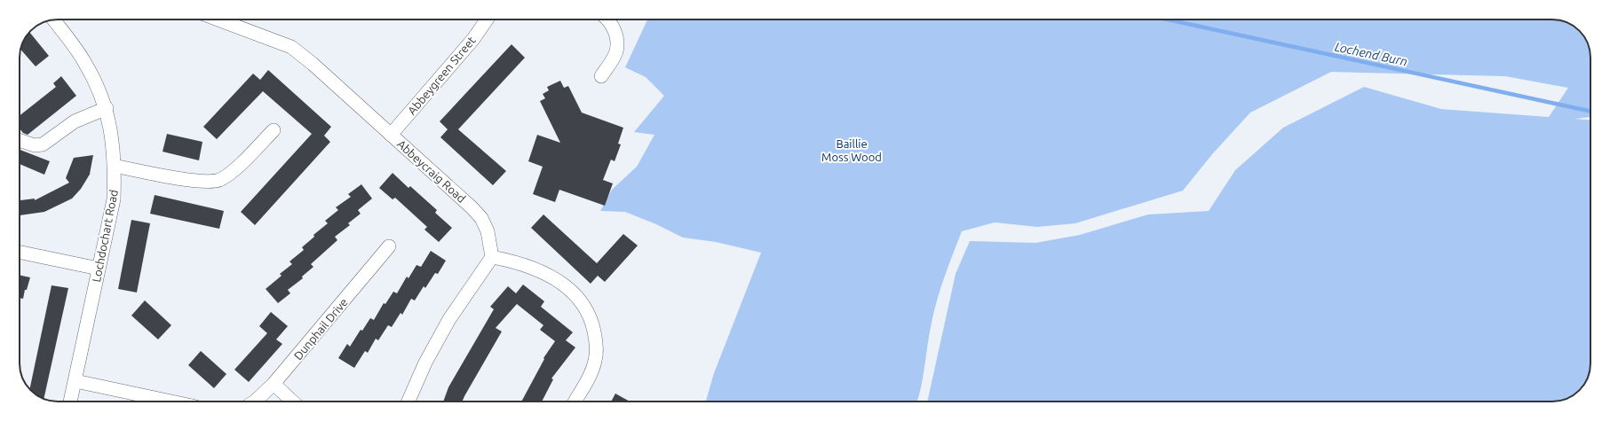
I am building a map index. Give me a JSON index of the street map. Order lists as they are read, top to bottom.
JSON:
{
  "streets": {
    "street": [
      "Abbeygreen Street",
      "Abbeycraig Road",
      "Lochdochart Road",
      "Dunphail Drive"
    ]
  },
  "crossings": [
    ["Abbeygreen Street", "Abbeycraig Road"]
  ],
  "water": ["Lochend Burn"],
  "parks": ["Baillie Moss Wood"]
}
